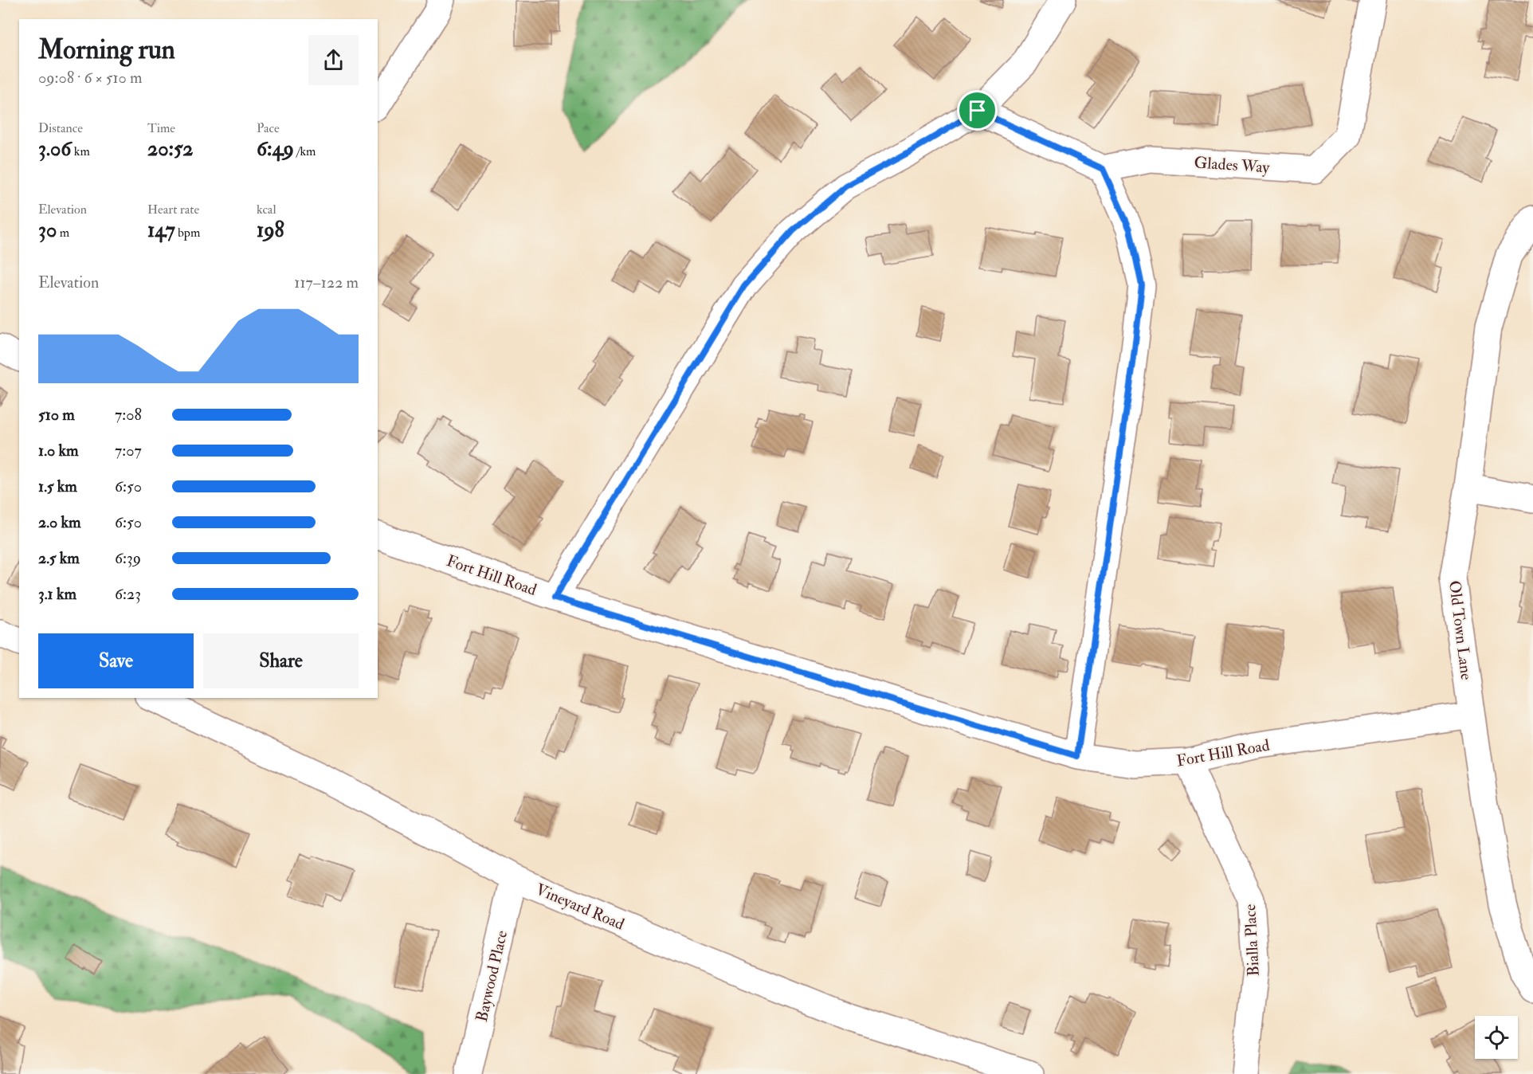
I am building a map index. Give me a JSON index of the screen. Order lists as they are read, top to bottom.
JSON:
{
  "streets": {
    "street": [
      "Glades Way",
      "Fort Hill Road",
      "Old Town Lane",
      "Vineyard Road",
      "Bialla Place",
      "Baywood Place"
    ]
  },
  "crossings": [
    ["Fort Hill Road", "Old Town Lane"],
    ["Fort Hill Road", "Bialla Place"],
    ["Vineyard Road", "Baywood Place"]
  ],
  "page": {
    "heading": ["Morning run", "09:08 · 6 × 510 m"],
    "stats": [
      ["Distance", "3.06 km"],
      ["Time", "20:52"],
      ["Pace", "6:49 /km"],
      ["Elevation", "30 m"],
      ["Heart rate", "147 bpm"],
      ["kcal", "198"]
    ],
    "chart": ["Elevation", "117–122 m"],
    "list": [
      {
        "name": "510 m",
        "note": "7:08"
      },
      {
        "name": "1.0 km",
        "note": "7:07"
      },
      {
        "name": "1.5 km",
        "note": "6:50"
      },
      {
        "name": "2.0 km",
        "note": "6:50"
      },
      {
        "name": "2.5 km",
        "note": "6:39"
      },
      {
        "name": "3.1 km",
        "note": "6:23"
      }
    ],
    "buttons": ["Save", "Share"]
  }
}
